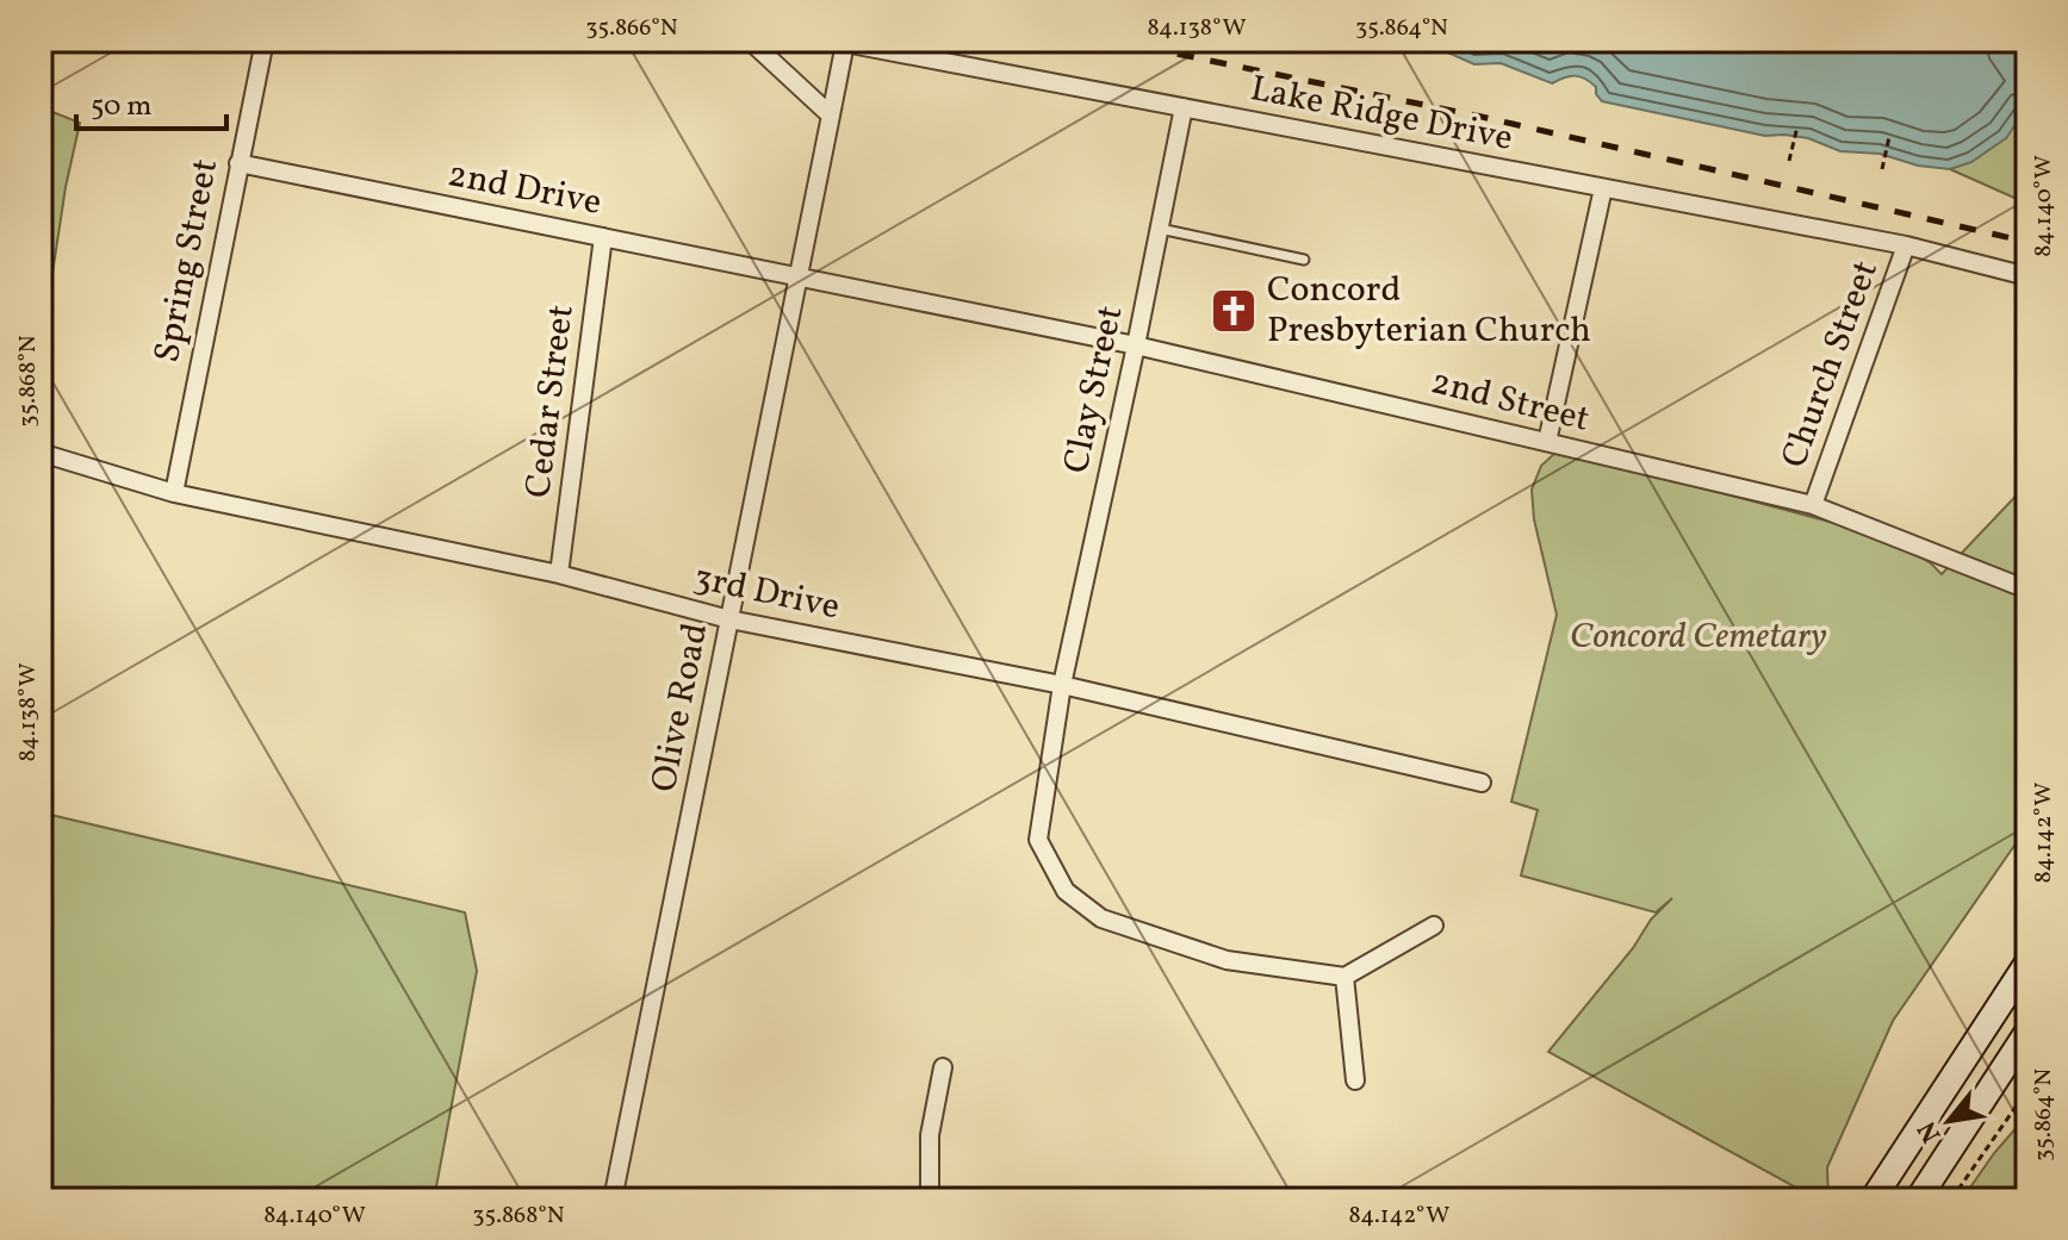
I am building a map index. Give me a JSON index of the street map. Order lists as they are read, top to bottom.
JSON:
{
  "streets": {
    "street": [
      "Lake Ridge Drive",
      "2nd Drive",
      "Spring Street",
      "Church Street",
      "Clay Street",
      "Cedar Street",
      "2nd Street",
      "3rd Drive",
      "Olive Road"
    ]
  },
  "crossings": [
    ["Lake Ridge Drive", "Church Street"],
    ["Lake Ridge Drive", "Clay Street"],
    ["Lake Ridge Drive", "Olive Road"],
    ["2nd Drive", "Spring Street"],
    ["2nd Drive", "Cedar Street"],
    ["2nd Drive", "2nd Street"],
    ["2nd Drive", "Olive Road"],
    ["Spring Street", "3rd Drive"],
    ["Church Street", "2nd Street"],
    ["Clay Street", "2nd Street"],
    ["Clay Street", "3rd Drive"],
    ["Cedar Street", "3rd Drive"],
    ["2nd Street", "Olive Road"],
    ["3rd Drive", "Olive Road"]
  ],
  "parks": ["Concord Cemetary"],
  "places": {
    "church": ["Concord Presbyterian Church"]
  },
  "scale_bar": "50 m",
  "north": "bottom left",
  "coordinates": [
    "35.866°N",
    "84.138°W",
    "35.864°N",
    "84.140°W",
    "35.868°N",
    "84.142°W"
  ]
}
